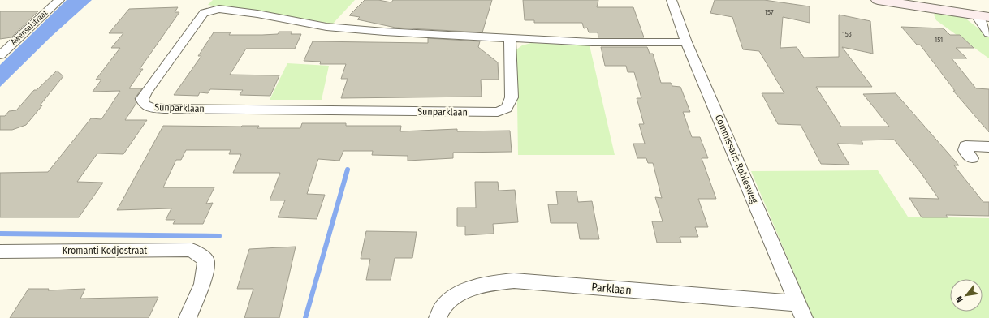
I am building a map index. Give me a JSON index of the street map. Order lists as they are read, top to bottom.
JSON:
{
  "streets": {
    "street": [
      "Awensaistraat",
      "Sunparklaan",
      "Commissaris Roblesweg",
      "Kromanti Kodjostraat",
      "Parklaan"
    ]
  },
  "crossings": [
    ["Sunparklaan", "Commissaris Roblesweg"],
    ["Commissaris Roblesweg", "Parklaan"]
  ],
  "house_numbers": ["157", "153", "151"],
  "north": "bottom left"
}
